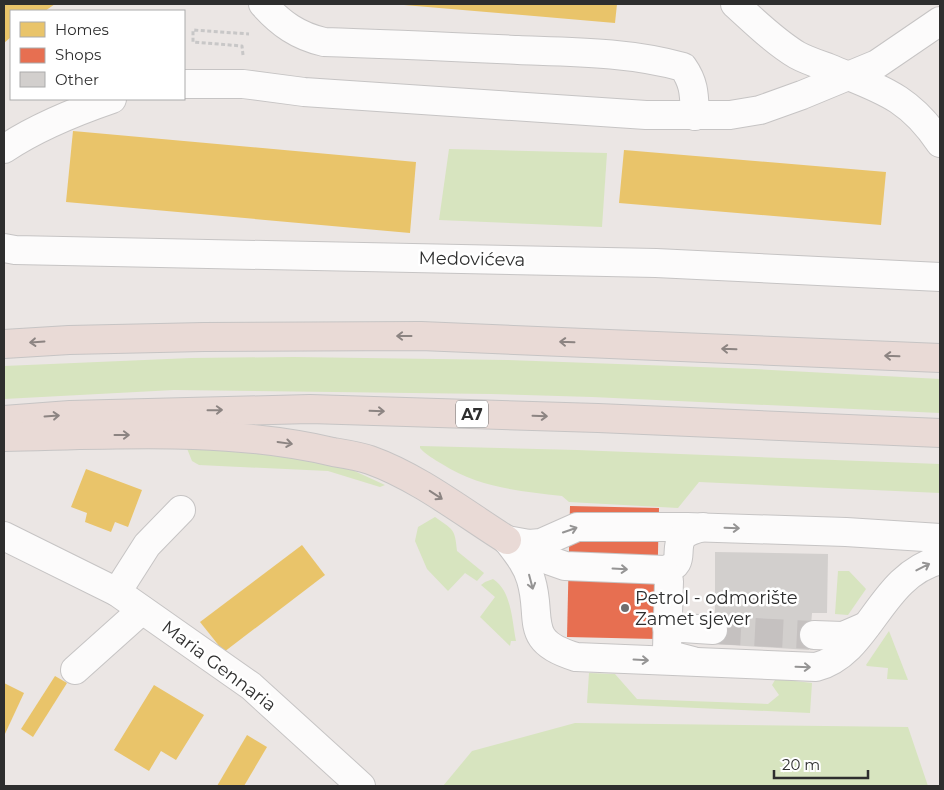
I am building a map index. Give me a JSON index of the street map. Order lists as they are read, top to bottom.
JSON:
{
  "streets": {
    "highway": ["A7"],
    "street": ["Medovićeva", "Maria Gennaria"]
  },
  "places": ["Petrol - odmorište Zamet sjever"],
  "legend": ["Homes", "Shops", "Other"],
  "scale_bar": "20 m"
}
